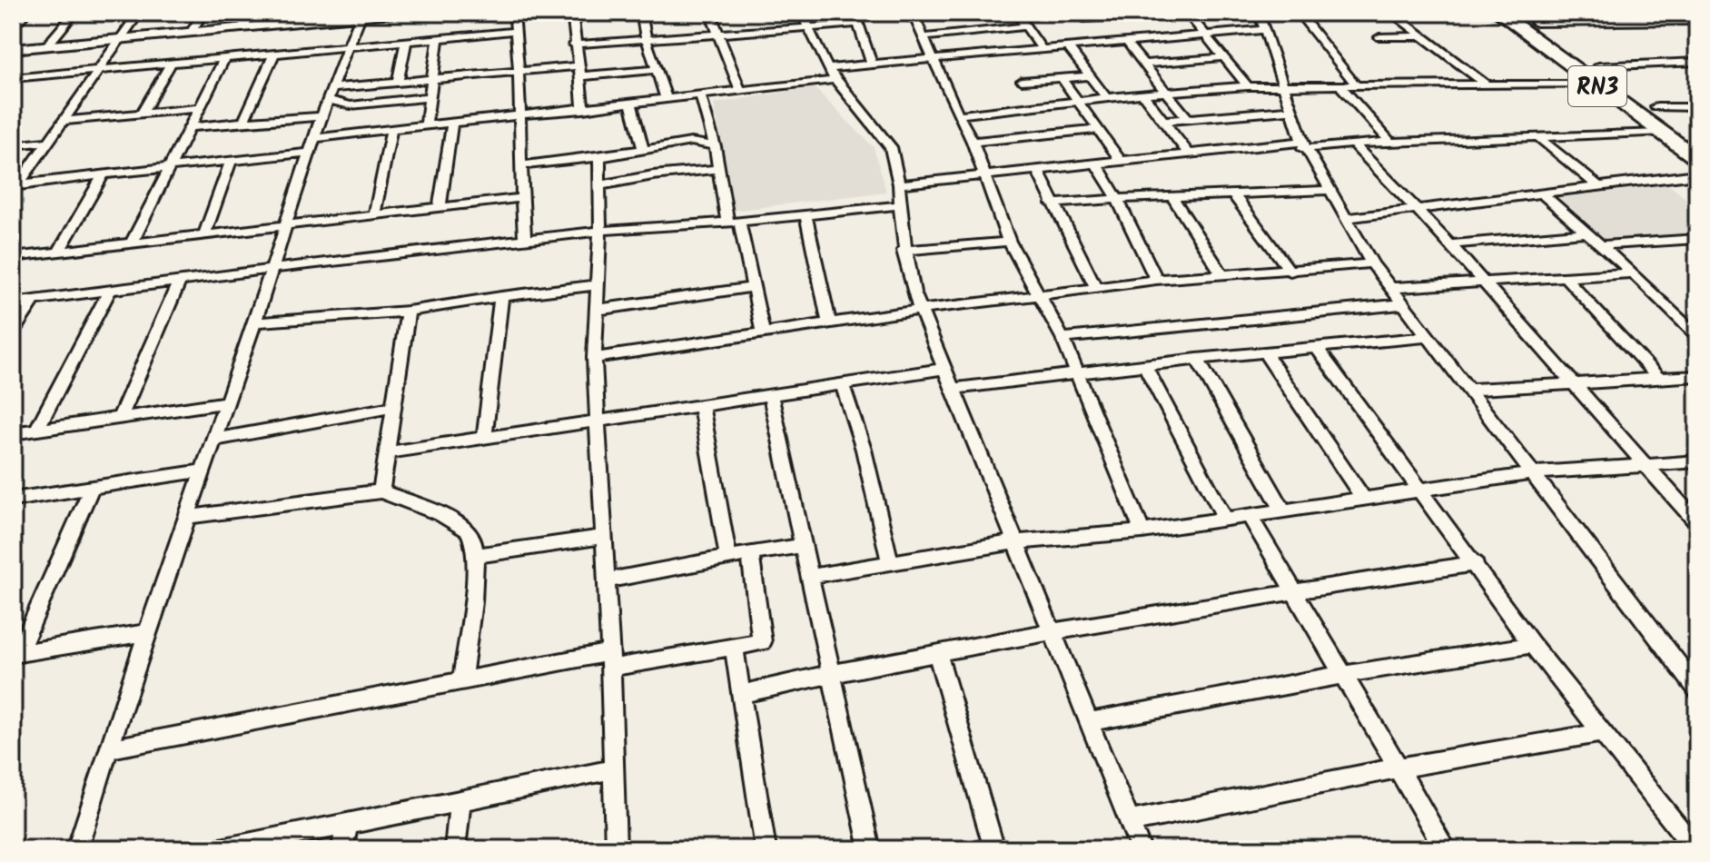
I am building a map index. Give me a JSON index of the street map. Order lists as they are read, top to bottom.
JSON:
{
  "streets": {
    "highway": ["RN3"]
  }
}
